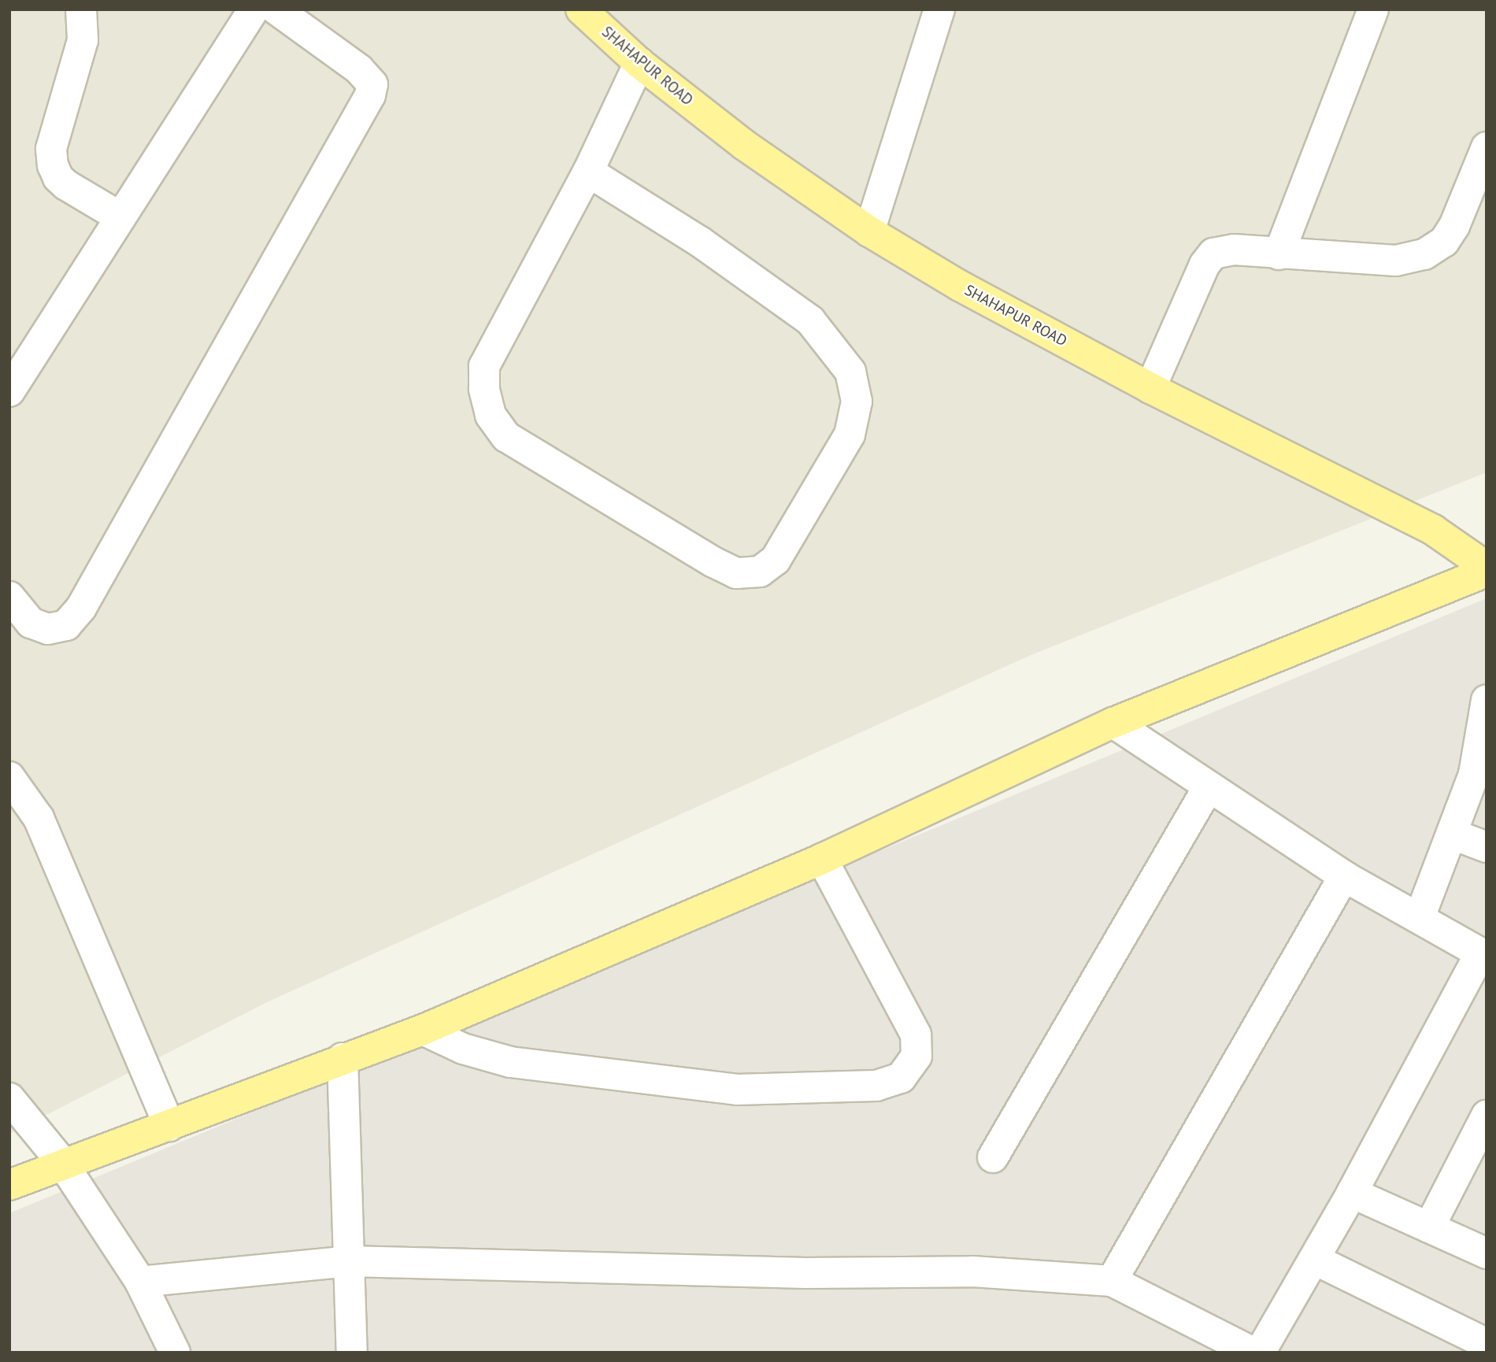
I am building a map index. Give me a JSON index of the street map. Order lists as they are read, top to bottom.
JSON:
{
  "streets": {
    "main road": ["SHAHAPUR ROAD"]
  }
}
